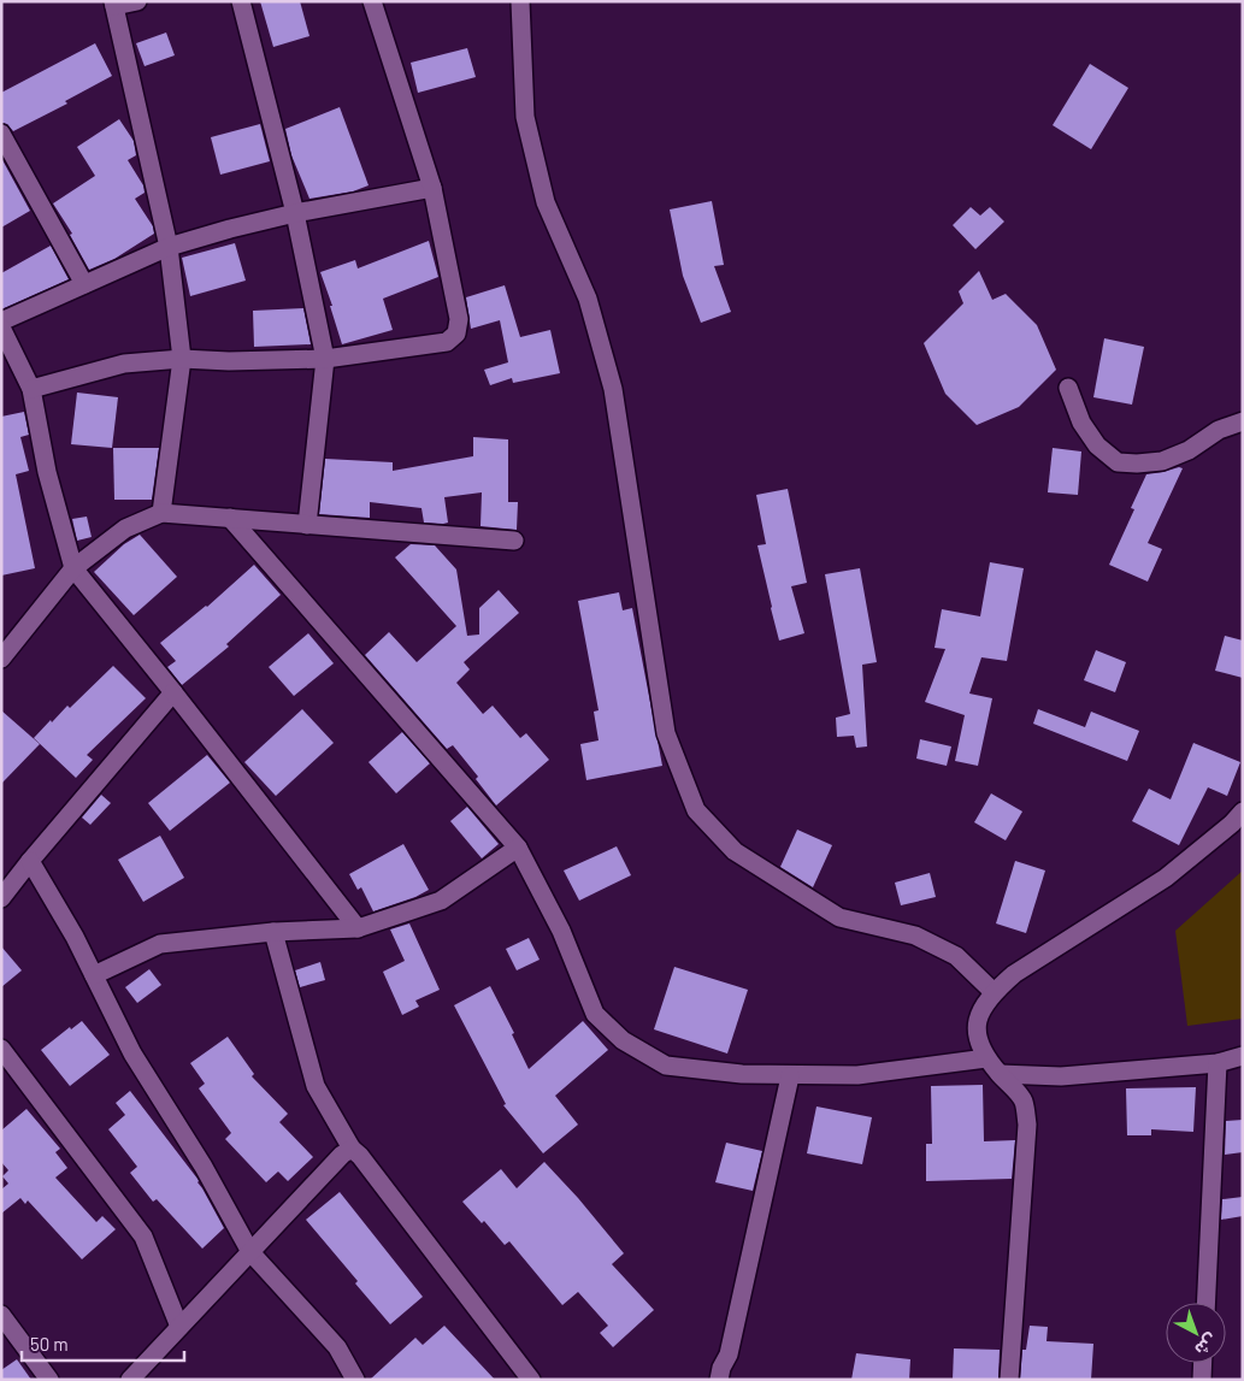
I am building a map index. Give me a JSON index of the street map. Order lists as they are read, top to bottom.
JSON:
{
  "scale_bar": "50 m",
  "north": "bottom right"
}
